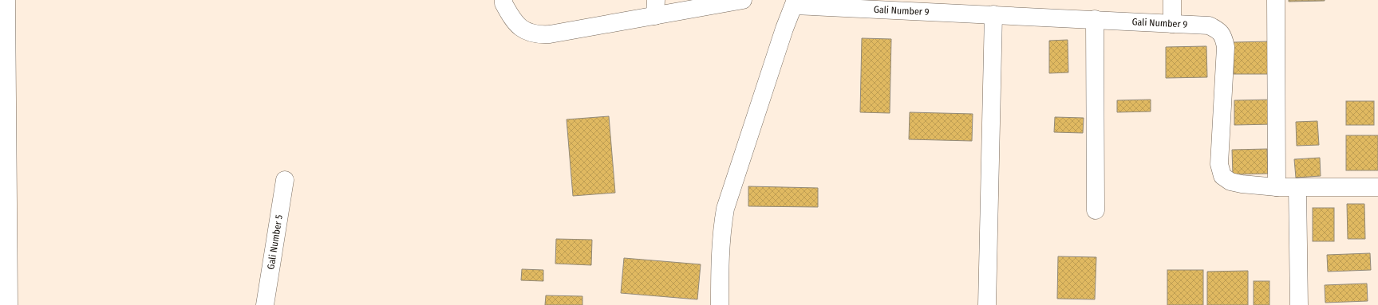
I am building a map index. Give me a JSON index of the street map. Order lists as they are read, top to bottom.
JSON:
{
  "streets": {
    "street": ["Gali Number 9", "Gali Number 5"]
  }
}
